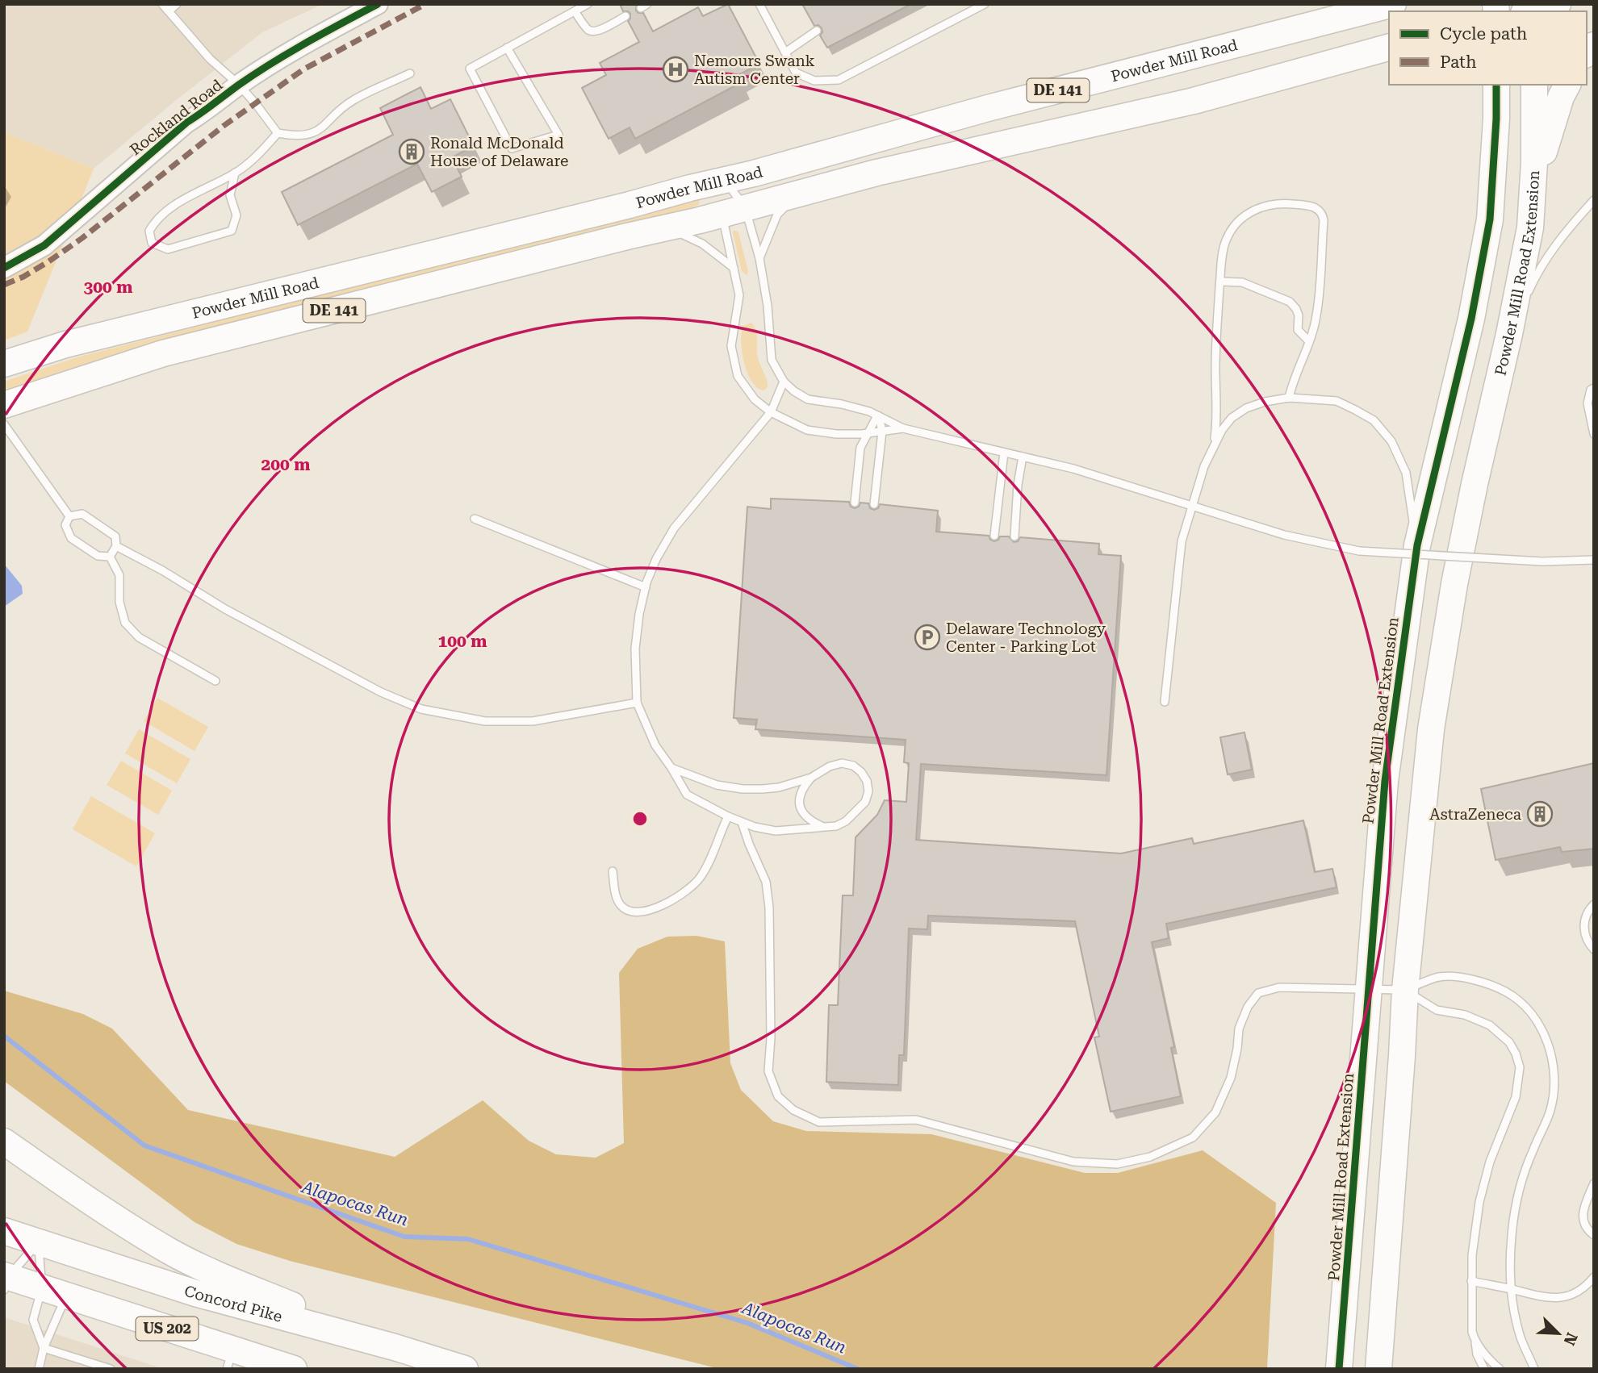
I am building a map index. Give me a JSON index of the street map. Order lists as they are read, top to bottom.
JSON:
{
  "streets": {
    "highway": [
      "Powder Mill Road",
      "DE 141",
      "Powder Mill Road Extension",
      "Concord Pike",
      "US 202"
    ],
    "street": ["Rockland Road"]
  },
  "water": ["Alapocas Run"],
  "places": {
    "hospital": ["Nemours Swank Autism Center"],
    "building": ["Ronald McDonald House of Delaware", "AstraZeneca"],
    "parking": ["Delaware Technology Center - Parking Lot"]
  },
  "legend": ["Cycle path", "Path"],
  "north": "bottom right",
  "rings": ["300 m", "200 m", "100 m"]
}
